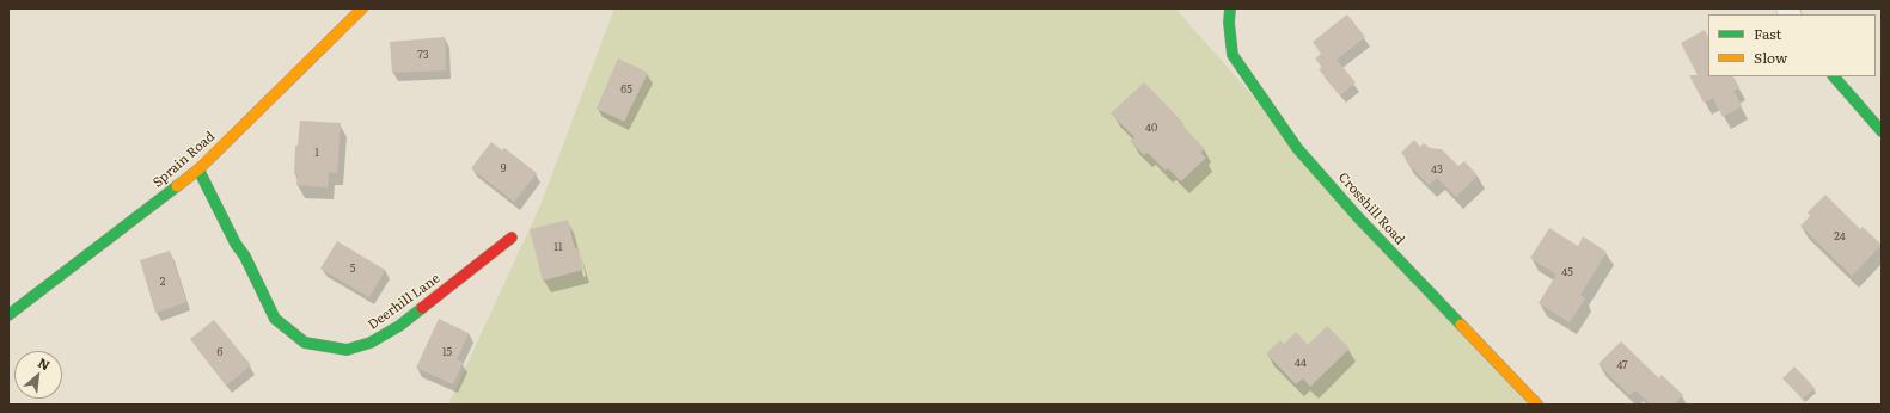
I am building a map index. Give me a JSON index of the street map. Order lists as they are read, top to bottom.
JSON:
{
  "streets": {
    "street": ["Sprain Road", "Crosshill Road", "Deerhill Lane"]
  },
  "crossings": [
    ["Sprain Road", "Deerhill Lane"]
  ],
  "house_numbers": [
    "73",
    "65",
    "40",
    "1",
    "9",
    "43",
    "24",
    "11",
    "5",
    "45",
    "2",
    "6",
    "15",
    "44",
    "47"
  ],
  "legend": ["Fast", "Slow"],
  "north": "top right"
}
